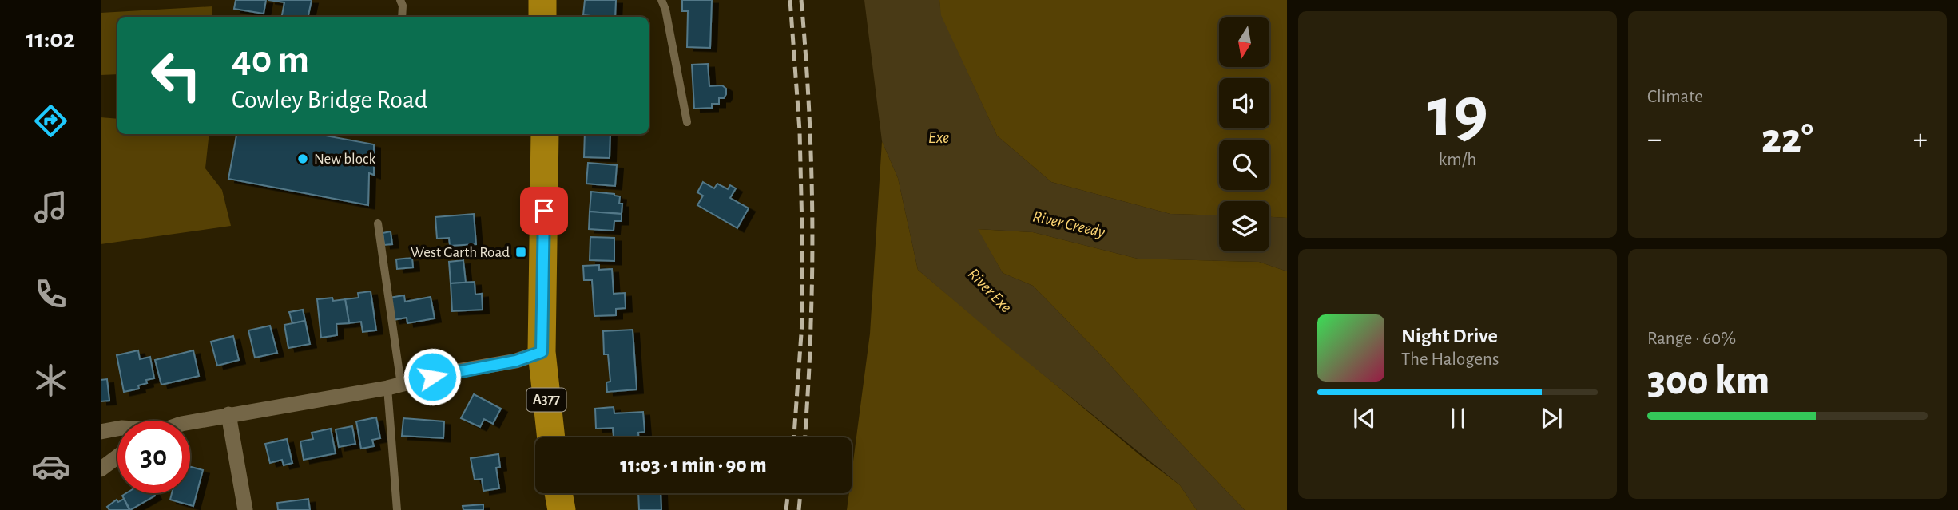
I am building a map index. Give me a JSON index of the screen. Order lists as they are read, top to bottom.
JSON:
{
  "streets": {
    "highway": ["A377"]
  },
  "water": ["Exe", "River Creedy", "River Exe"],
  "places": {
    "other": ["New block"],
    "transit": ["West Garth Road"]
  },
  "north": "bottom",
  "page": {
    "tabs": "11:02",
    "tile": [
      ["19", "km/h"],
      "Climate",
      ["Range · 60%", "300 km"]
    ],
    "turn": ["40 m", "Cowley Bridge Road"],
    "heat": ["−", "22°", "+"],
    "song": ["Night Drive", "The Halogens"],
    "limit": "30",
    "trip": "11:03 · 1 min · 90 m"
  }
}
